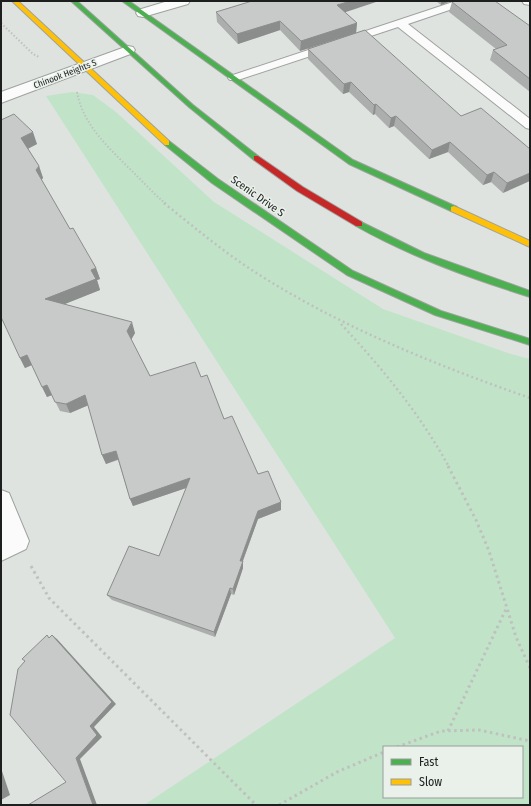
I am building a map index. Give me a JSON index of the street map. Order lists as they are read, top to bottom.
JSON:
{
  "streets": {
    "main road": ["Scenic Drive S"],
    "street": ["Chinook Heights S"]
  },
  "crossings": [
    ["Chinook Heights S", "Scenic Drive S"]
  ],
  "legend": ["Fast", "Slow"]
}
